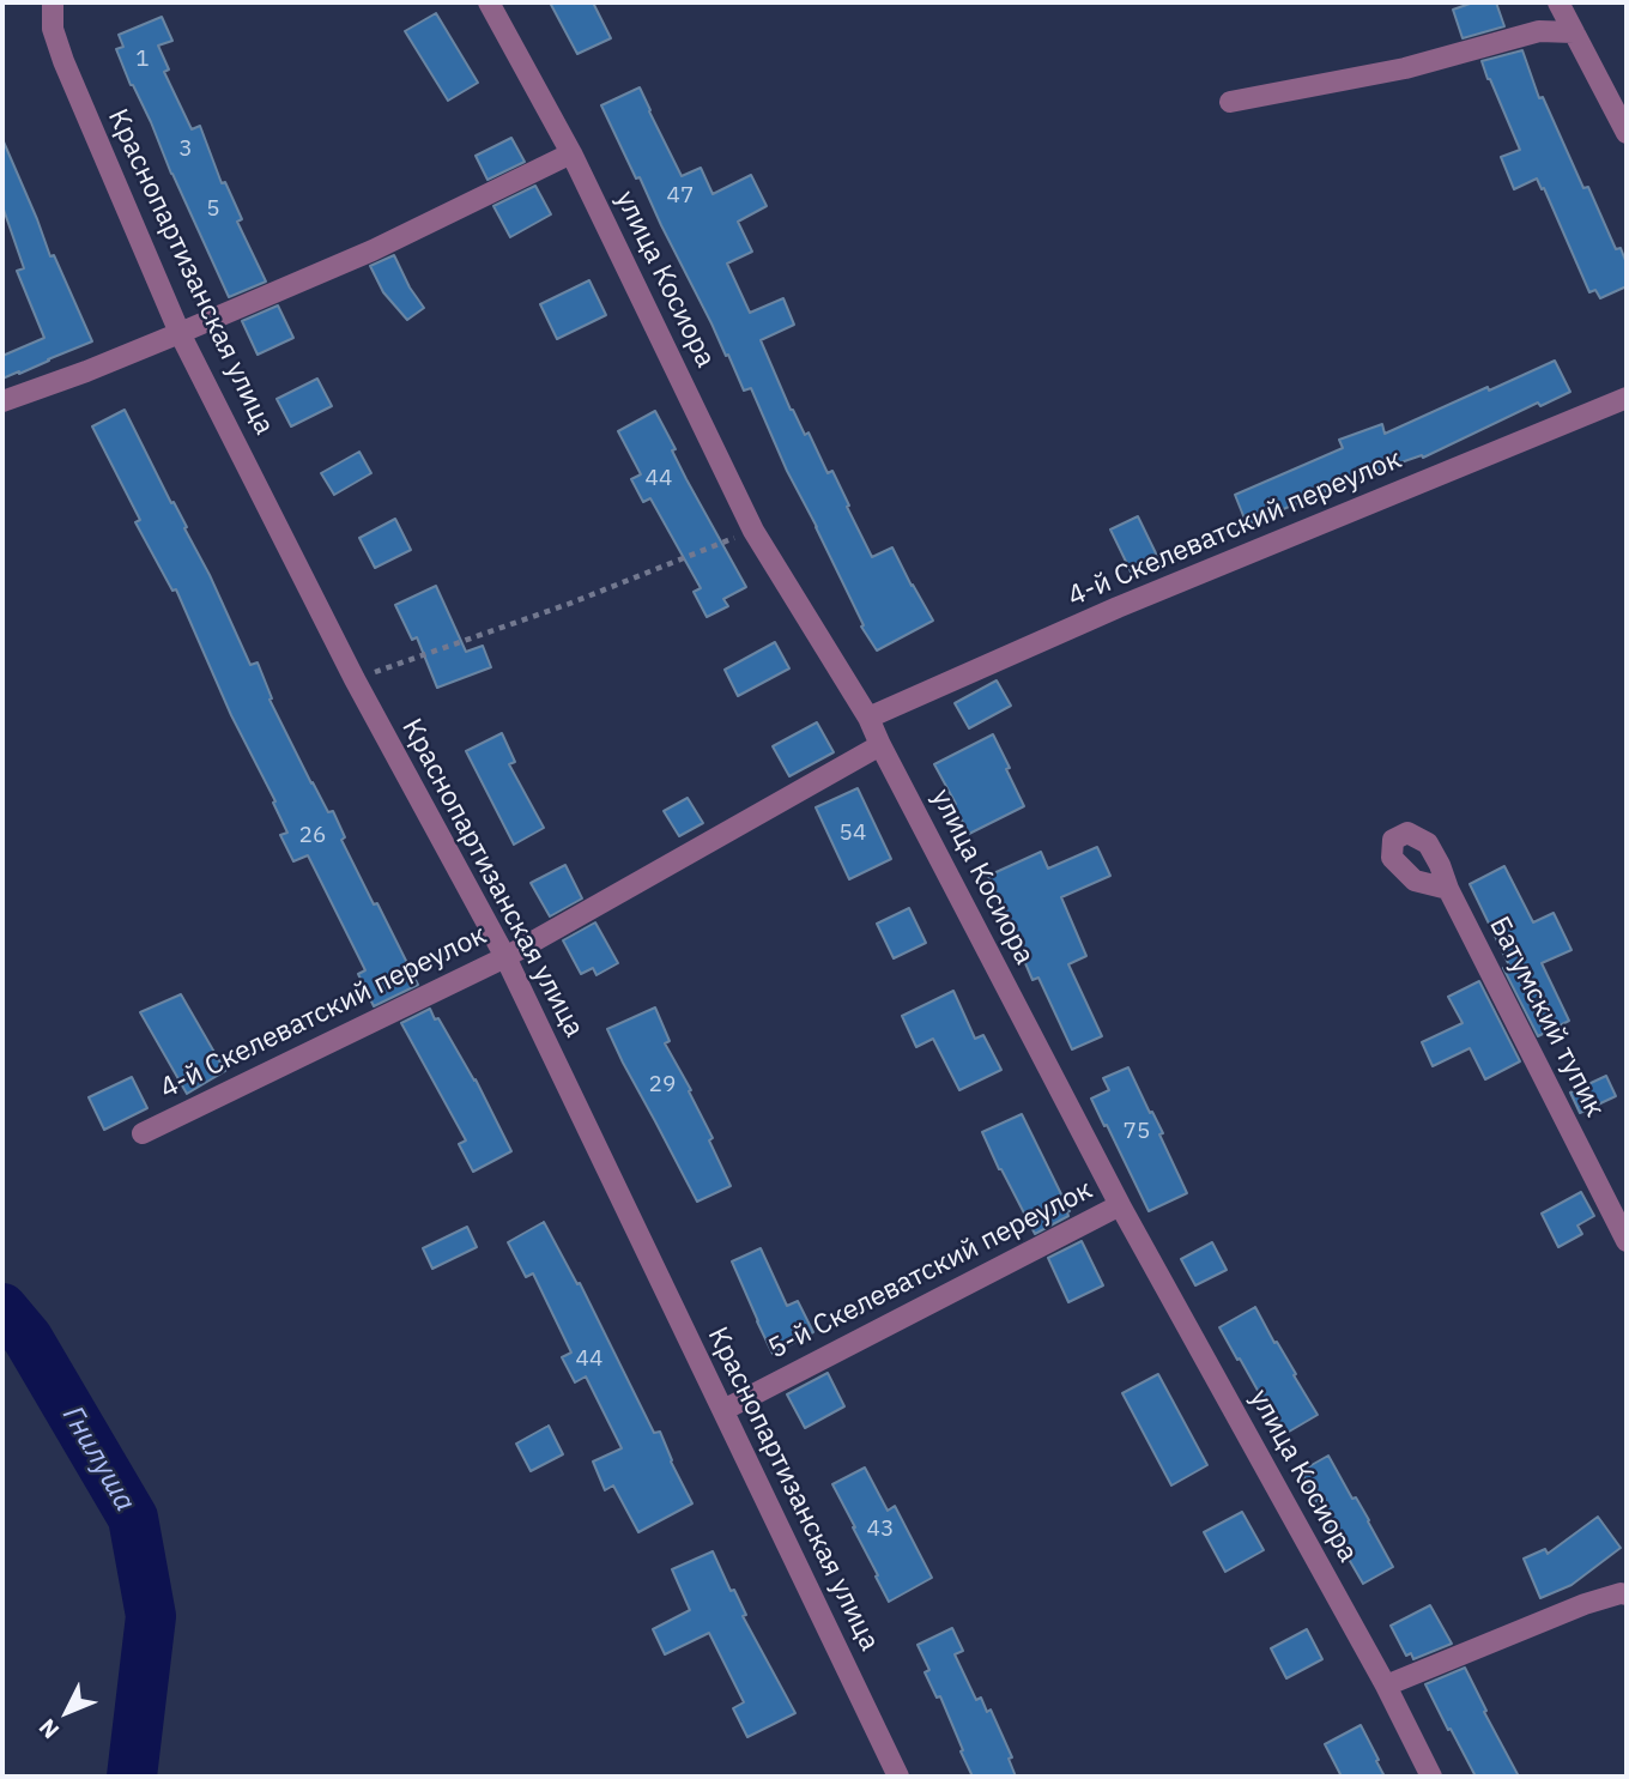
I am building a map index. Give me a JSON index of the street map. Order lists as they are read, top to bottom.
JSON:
{
  "streets": {
    "street": [
      "Краснопартизанская улица",
      "улица Косиора",
      "4-й Скелеватский переулок",
      "Батумский тупик",
      "5-й Скелеватский переулок"
    ]
  },
  "crossings": [
    ["Краснопартизанская улица", "4-й Скелеватский переулок"],
    ["Краснопартизанская улица", "5-й Скелеватский переулок"],
    ["улица Косиора", "4-й Скелеватский переулок"],
    ["улица Косиора", "5-й Скелеватский переулок"]
  ],
  "water": ["Гнилуша"],
  "house_numbers": [
    "1",
    "3",
    "47",
    "5",
    "44",
    "54",
    "26",
    "29",
    "75",
    "44",
    "43"
  ],
  "north": "bottom left"
}
